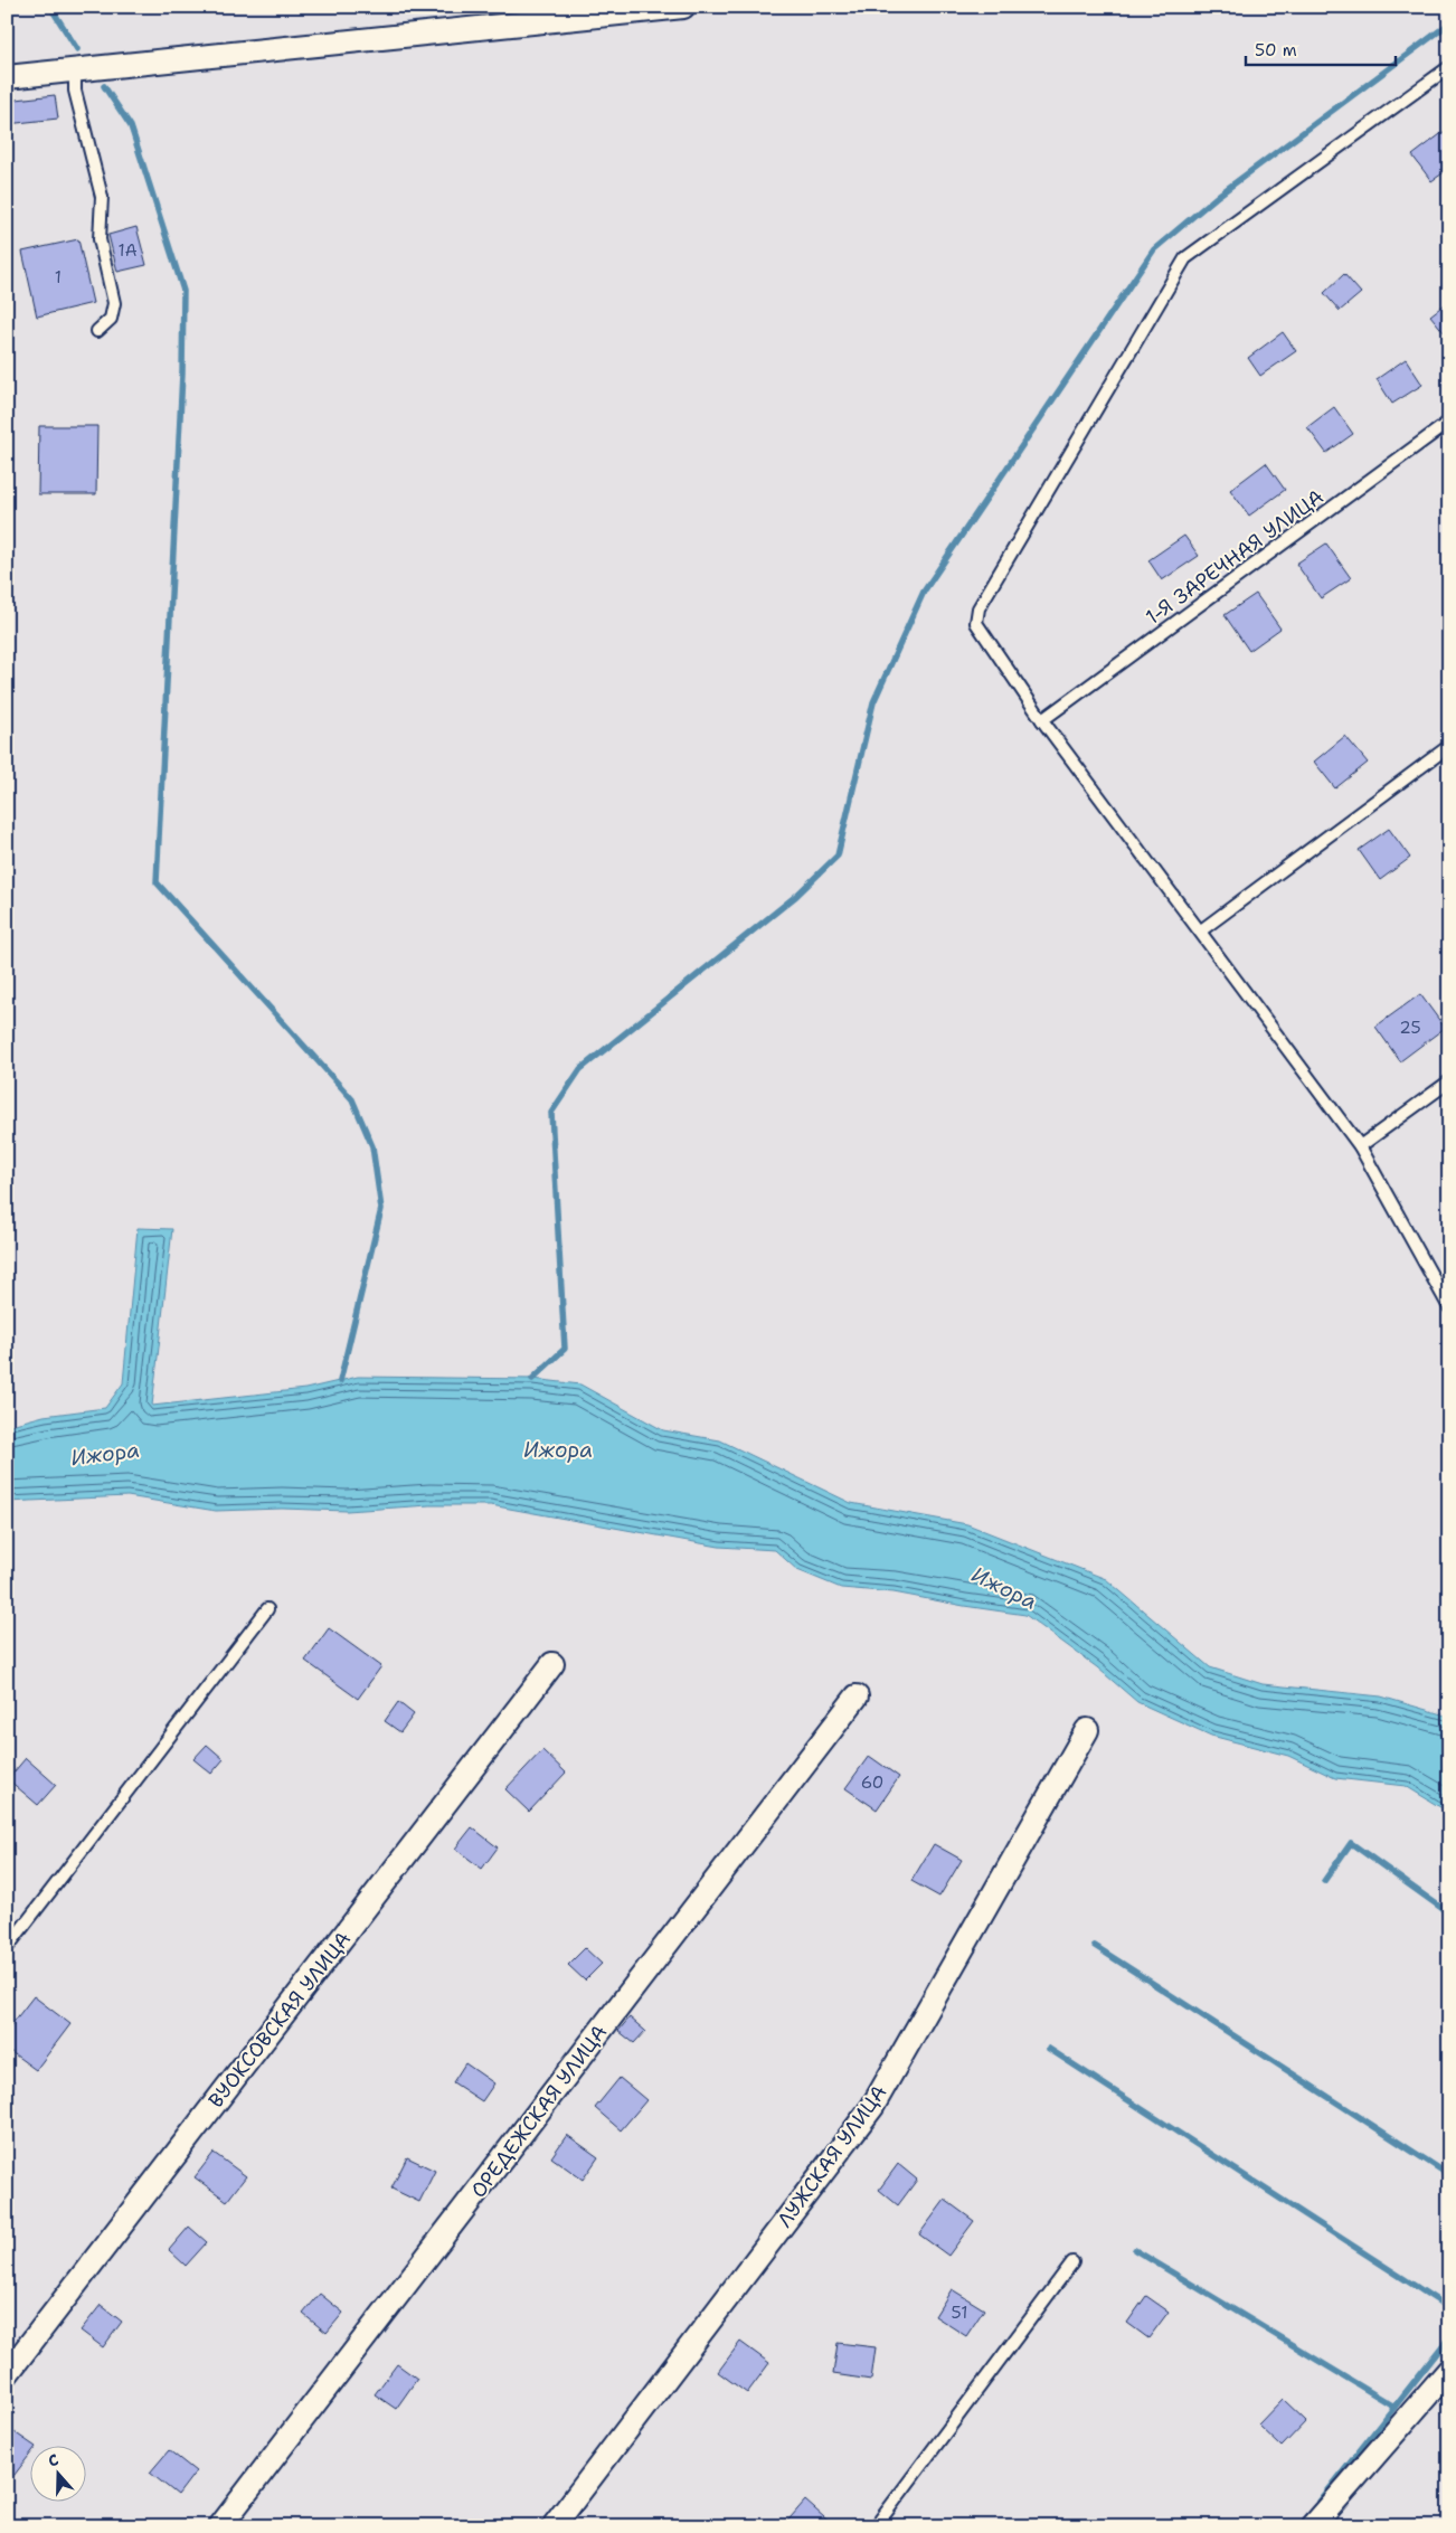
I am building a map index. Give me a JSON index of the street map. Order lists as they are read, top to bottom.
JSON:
{
  "streets": {
    "street": ["ВУОКСОВСКАЯ УЛИЦА", "ОРЕДЕЖСКАЯ УЛИЦА", "ЛУЖСКАЯ УЛИЦА"],
    "lane": ["1-Я ЗАРЕЧНАЯ УЛИЦА"]
  },
  "water": ["Ижора"],
  "house_numbers": [
    "1А",
    "1",
    "25",
    "60",
    "51"
  ],
  "scale_bar": "50 m",
  "north": "top"
}
